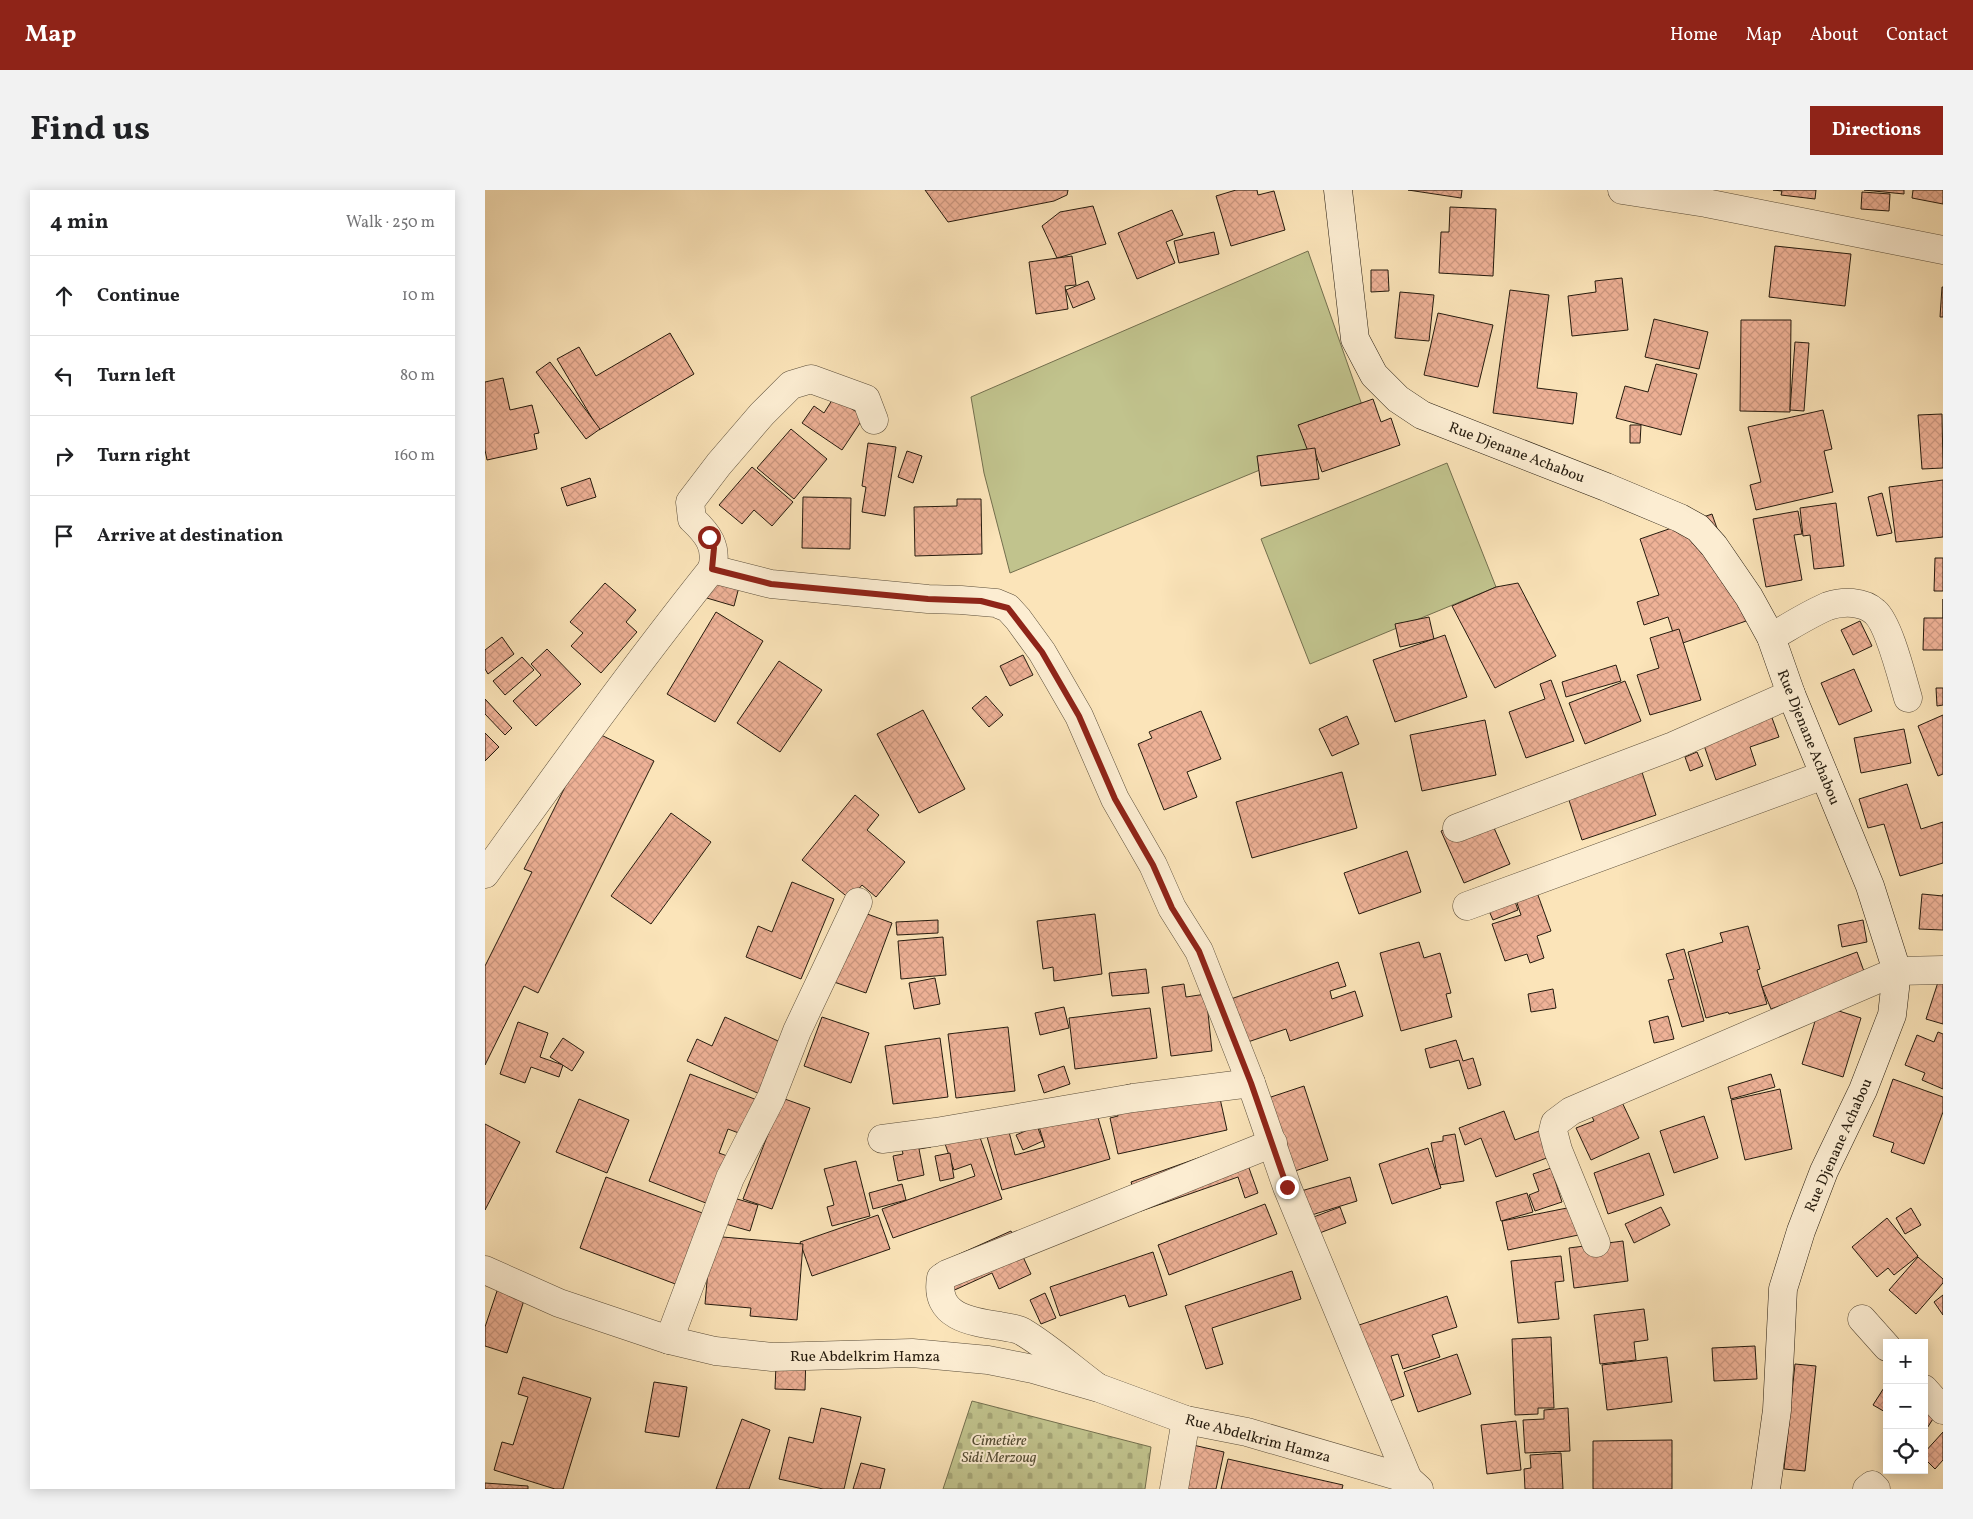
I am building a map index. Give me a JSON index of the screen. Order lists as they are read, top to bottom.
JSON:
{
  "streets": {
    "street": ["Rue Djenane Achabou", "Rue Abdelkrim Hamza"]
  },
  "parks": ["Cimetière Sidi Merzoug"],
  "page": {
    "header": "Map",
    "nav": [
      "Home",
      "Map",
      "About",
      "Contact"
    ],
    "title": "Find us",
    "buttons": "Directions",
    "heading": ["4 min", "Walk · 250 m"],
    "list": [
      ["Continue", "10 m"],
      ["Turn left", "80 m"],
      ["Turn right", "160 m"],
      "Arrive at destination"
    ],
    "map_buttons": ["+", "−"]
  }
}
